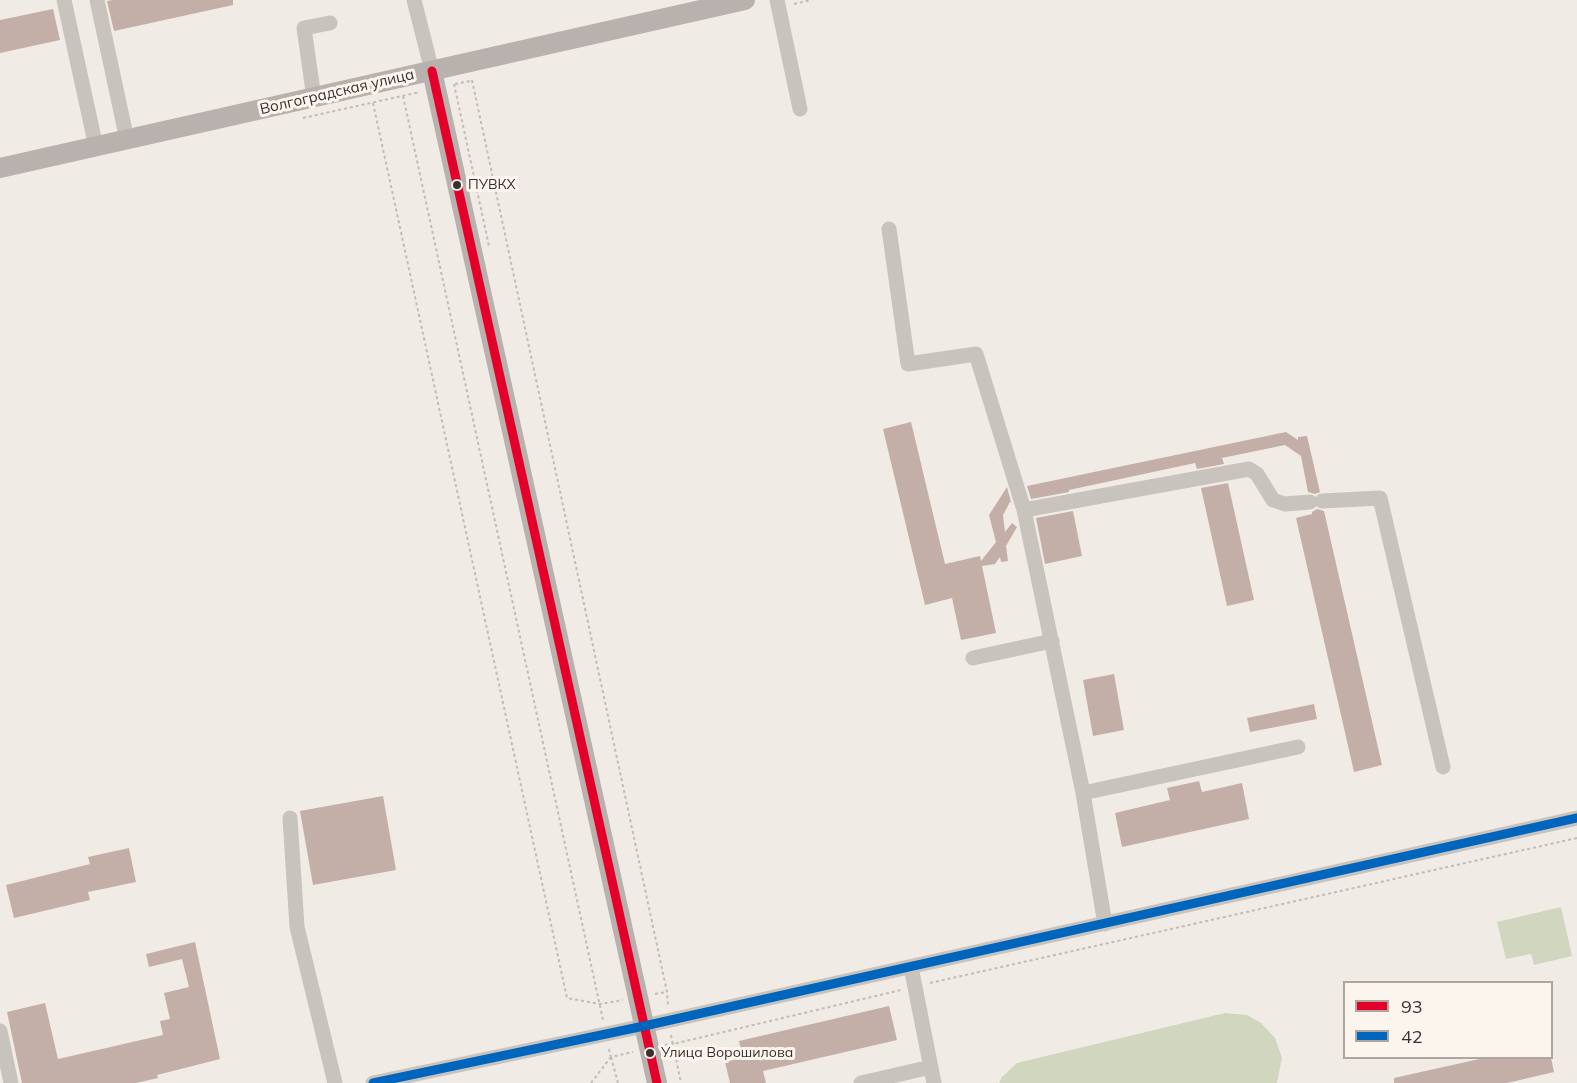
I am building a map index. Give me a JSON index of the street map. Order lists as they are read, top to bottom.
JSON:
{
  "streets": {
    "main road": ["Волгоградская улица"]
  },
  "places": ["ПУВКХ", "Улица Ворошилова"],
  "lines": ["transit line 93", "transit line 42"],
  "legend": ["93", "42"]
}
